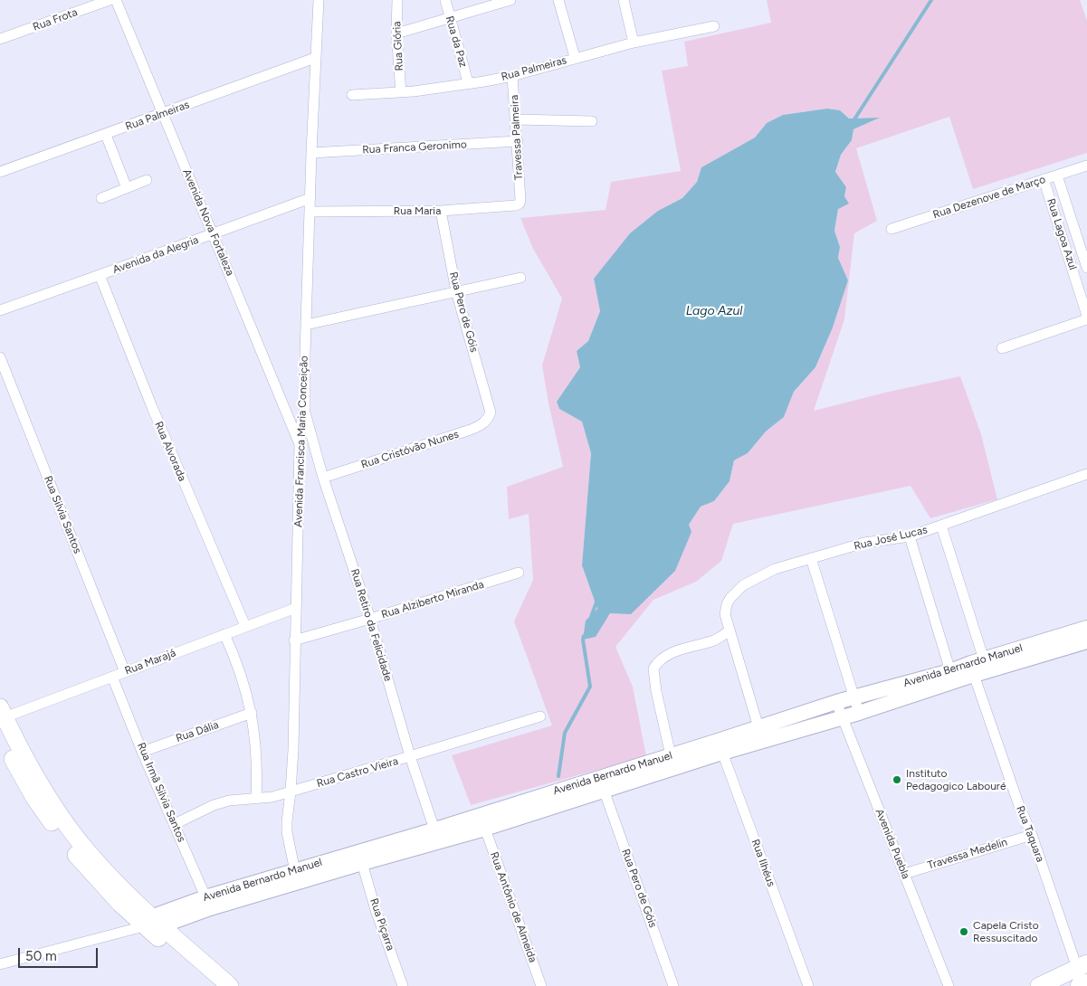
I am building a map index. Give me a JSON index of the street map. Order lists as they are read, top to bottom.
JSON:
{
  "streets": {
    "street": [
      "Rua Frota",
      "Rua da Paz",
      "Rua Glória",
      "Rua Palmeiras",
      "Travessa Palmeira",
      "Rua Franca Geronimo",
      "Rua Dezenove de Março",
      "Rua Maria",
      "Avenida Nova Fortaleza",
      "Rua Lagoa Azul",
      "Avenida da Alegria",
      "Rua Pero de Góis",
      "Avenida Francisca Maria Conceição",
      "Rua Cristóvão Nunes",
      "Rua Alvorada",
      "Rua Silvia Santos",
      "Rua José Lucas",
      "Rua Alziberto Miranda",
      "Rua Retiro da Felicidade",
      "Rua Marajá",
      "Avenida Bernardo Manuel",
      "Rua Dália",
      "Rua Castro Vieira",
      "Rua Irmã Silvia Santos",
      "Rua Taquara",
      "Avenida Puebla",
      "Travessa Medelin",
      "Rua Ilhéus",
      "Rua Antônio de Almeida",
      "Rua Piçarra"
    ]
  },
  "crossings": [
    ["Rua da Paz", "Rua Palmeiras"],
    ["Rua Glória", "Rua Palmeiras"],
    ["Rua Palmeiras", "Travessa Palmeira"],
    ["Rua Palmeiras", "Avenida Nova Fortaleza"],
    ["Rua Palmeiras", "Avenida Francisca Maria Conceição"],
    ["Travessa Palmeira", "Rua Franca Geronimo"],
    ["Travessa Palmeira", "Rua Maria"],
    ["Rua Franca Geronimo", "Avenida Francisca Maria Conceição"],
    ["Rua Dezenove de Março", "Rua Lagoa Azul"],
    ["Rua Maria", "Rua Pero de Góis"],
    ["Rua Maria", "Avenida Francisca Maria Conceição"],
    ["Avenida Nova Fortaleza", "Avenida da Alegria"],
    ["Avenida Nova Fortaleza", "Avenida Francisca Maria Conceição"],
    ["Avenida da Alegria", "Avenida Francisca Maria Conceição"],
    ["Avenida da Alegria", "Rua Alvorada"],
    ["Rua Pero de Góis", "Rua Cristóvão Nunes"],
    ["Rua Pero de Góis", "Avenida Bernardo Manuel"],
    ["Avenida Francisca Maria Conceição", "Rua Alziberto Miranda"],
    ["Avenida Francisca Maria Conceição", "Rua Retiro da Felicidade"],
    ["Avenida Francisca Maria Conceição", "Rua Marajá"],
    ["Avenida Francisca Maria Conceição", "Avenida Bernardo Manuel"],
    ["Avenida Francisca Maria Conceição", "Rua Castro Vieira"],
    ["Rua Cristóvão Nunes", "Rua Retiro da Felicidade"],
    ["Rua Alvorada", "Rua Marajá"],
    ["Rua Silvia Santos", "Rua Marajá"],
    ["Rua Alziberto Miranda", "Rua Retiro da Felicidade"],
    ["Rua Retiro da Felicidade", "Avenida Bernardo Manuel"],
    ["Rua Retiro da Felicidade", "Rua Castro Vieira"],
    ["Rua Marajá", "Rua Irmã Silvia Santos"],
    ["Avenida Bernardo Manuel", "Rua Irmã Silvia Santos"],
    ["Avenida Bernardo Manuel", "Rua Taquara"],
    ["Avenida Bernardo Manuel", "Avenida Puebla"],
    ["Avenida Bernardo Manuel", "Rua Ilhéus"],
    ["Avenida Bernardo Manuel", "Rua Antônio de Almeida"],
    ["Avenida Bernardo Manuel", "Rua Piçarra"],
    ["Rua Dália", "Rua Irmã Silvia Santos"],
    ["Rua Castro Vieira", "Rua Irmã Silvia Santos"],
    ["Rua Taquara", "Travessa Medelin"],
    ["Avenida Puebla", "Travessa Medelin"]
  ],
  "water": ["Lago Azul"],
  "places": ["Instituto Pedagogico Labouré", "Capela Cristo Ressuscitado"],
  "scale_bar": "50 m"
}
